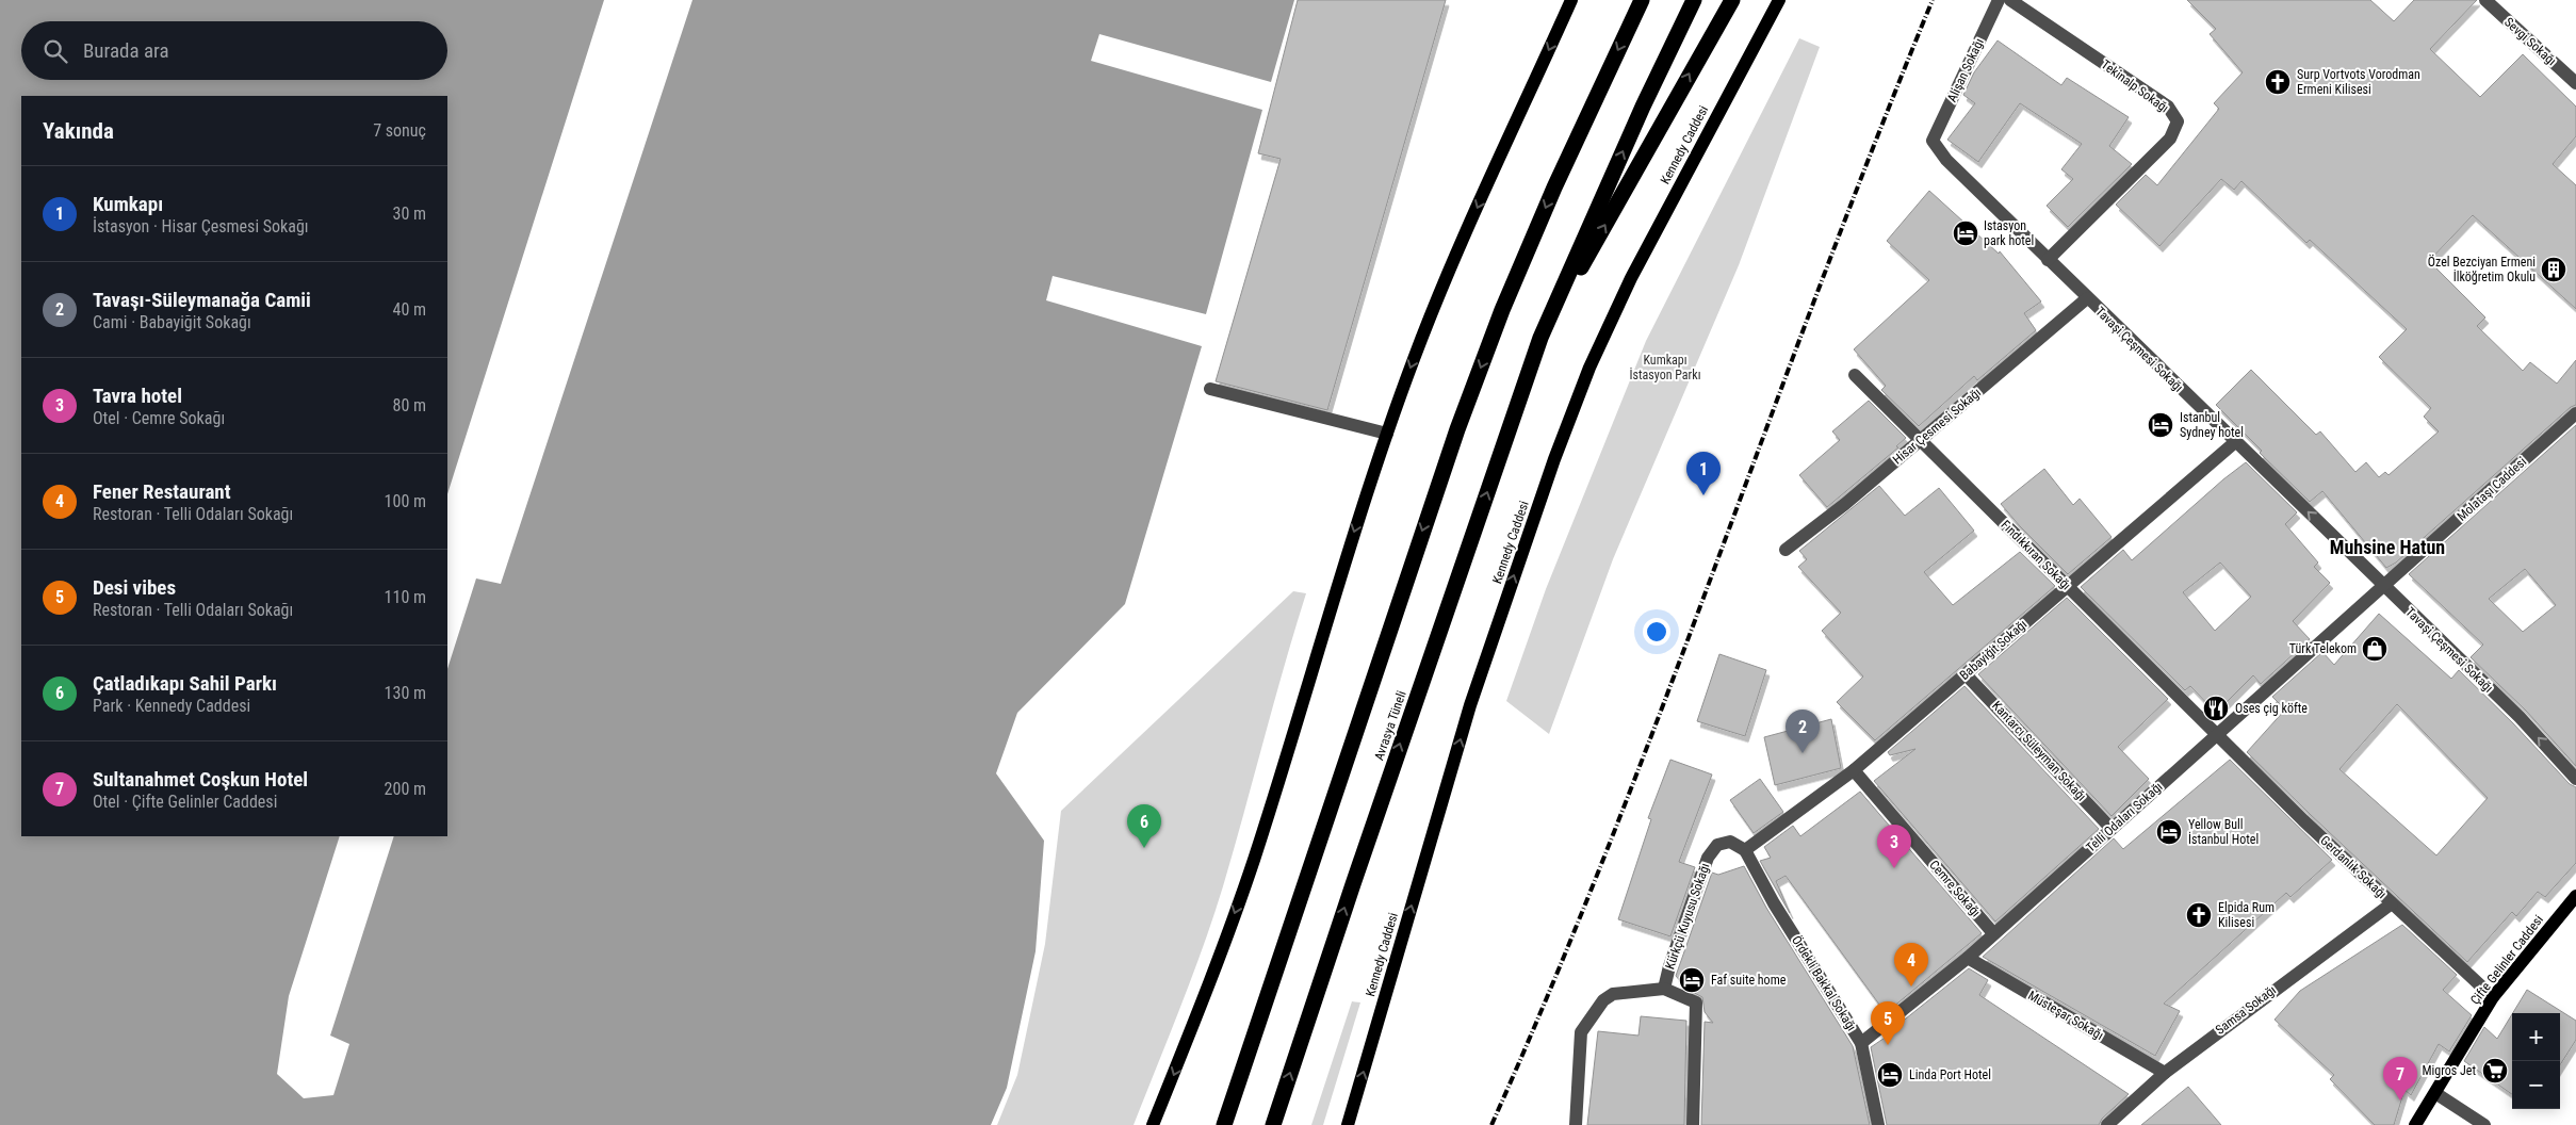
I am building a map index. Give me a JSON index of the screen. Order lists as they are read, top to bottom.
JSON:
{
  "streets": {
    "highway": ["Avrasya Tüneli"],
    "main road": ["Kennedy Caddesi", "Çifte Gelinler Caddesi"],
    "street": [
      "Sevgi Sokağı",
      "Alişan Sokağı",
      "Tekinalp Sokağı",
      "Tavaşi Çeşmesi Sokağı",
      "Hisar Çesmesi Sokağı",
      "Molataşı Caddesi",
      "Fındıkkıran Sokağı",
      "Babayiğit Sokağı",
      "Kantarcı Süleyman Sokağı",
      "Telli Odaları Sokağı",
      "Gerdanlık Sokağı",
      "Cemre Sokağı",
      "Kürkçü Kuyusu Sokağı",
      "Ördekli Bakkal Sokağı",
      "Samsa Sokağı",
      "Müsteşar Sokağı"
    ]
  },
  "crossings": [
    ["Alişan Sokağı", "Tavaşi Çeşmesi Sokağı"],
    ["Tekinalp Sokağı", "Tavaşi Çeşmesi Sokağı"],
    ["Tavaşi Çeşmesi Sokağı", "Hisar Çesmesi Sokağı"],
    ["Tavaşi Çeşmesi Sokağı", "Molataşı Caddesi"],
    ["Tavaşi Çeşmesi Sokağı", "Babayiğit Sokağı"],
    ["Tavaşi Çeşmesi Sokağı", "Telli Odaları Sokağı"],
    ["Hisar Çesmesi Sokağı", "Fındıkkıran Sokağı"],
    ["Molataşı Caddesi", "Telli Odaları Sokağı"],
    ["Fındıkkıran Sokağı", "Babayiğit Sokağı"],
    ["Fındıkkıran Sokağı", "Telli Odaları Sokağı"],
    ["Fındıkkıran Sokağı", "Gerdanlık Sokağı"],
    ["Babayiğit Sokağı", "Kantarcı Süleyman Sokağı"],
    ["Babayiğit Sokağı", "Cemre Sokağı"],
    ["Babayiğit Sokağı", "Kürkçü Kuyusu Sokağı"],
    ["Babayiğit Sokağı", "Ördekli Bakkal Sokağı"],
    ["Kantarcı Süleyman Sokağı", "Telli Odaları Sokağı"],
    ["Telli Odaları Sokağı", "Gerdanlık Sokağı"],
    ["Telli Odaları Sokağı", "Cemre Sokağı"],
    ["Telli Odaları Sokağı", "Ördekli Bakkal Sokağı"],
    ["Telli Odaları Sokağı", "Müsteşar Sokağı"],
    ["Gerdanlık Sokağı", "Çifte Gelinler Caddesi"],
    ["Gerdanlık Sokağı", "Samsa Sokağı"],
    ["Kürkçü Kuyusu Sokağı", "Ördekli Bakkal Sokağı"],
    ["Samsa Sokağı", "Müsteşar Sokağı"]
  ],
  "one_way": ["Kennedy Caddesi", "Tavaşi Çeşmesi Sokağı"],
  "districts": ["Muhsine Hatun"],
  "parks": ["Kumkapı İstasyon Parkı"],
  "places": {
    "church": ["Surp Vortvots Vorodman Ermeni Kilisesi", "Elpida Rum Kilisesi"],
    "hotel": [
      "Istasyon park hotel",
      "Istanbul Sydney hotel",
      "Yellow Bull İstanbul Hotel",
      "Faf suite home",
      "Linda Port Hotel"
    ],
    "building": ["Özel Bezciyan Ermeni İlköğretim Okulu"],
    "shop": ["Türk Telekom"],
    "restaurant": ["Oses çig köfte"],
    "supermarket": ["Migros Jet"]
  },
  "page": {
    "search": "Burada ara",
    "heading": ["Yakında", "7 sonuç"],
    "list": [
      {
        "mark": "1",
        "name": "Kumkapı",
        "note": "İstasyon · Hisar Çesmesi Sokağı",
        "value": "30 m"
      },
      {
        "mark": "2",
        "name": "Tavaşı-Süleymanağa Camii",
        "note": "Cami · Babayiğit Sokağı",
        "value": "40 m"
      },
      {
        "mark": "3",
        "name": "Tavra hotel",
        "note": "Otel · Cemre Sokağı",
        "value": "80 m"
      },
      {
        "mark": "4",
        "name": "Fener Restaurant",
        "note": "Restoran · Telli Odaları Sokağı",
        "value": "100 m"
      },
      {
        "mark": "5",
        "name": "Desi vibes",
        "note": "Restoran · Telli Odaları Sokağı",
        "value": "110 m"
      },
      {
        "mark": "6",
        "name": "Çatladıkapı Sahil Parkı",
        "note": "Park · Kennedy Caddesi",
        "value": "130 m"
      },
      {
        "mark": "7",
        "name": "Sultanahmet Coşkun Hotel",
        "note": "Otel · Çifte Gelinler Caddesi",
        "value": "200 m"
      }
    ],
    "pins": [
      "1",
      "2",
      "6",
      "3",
      "4",
      "5",
      "7"
    ],
    "map_buttons": ["+", "−"]
  }
}
